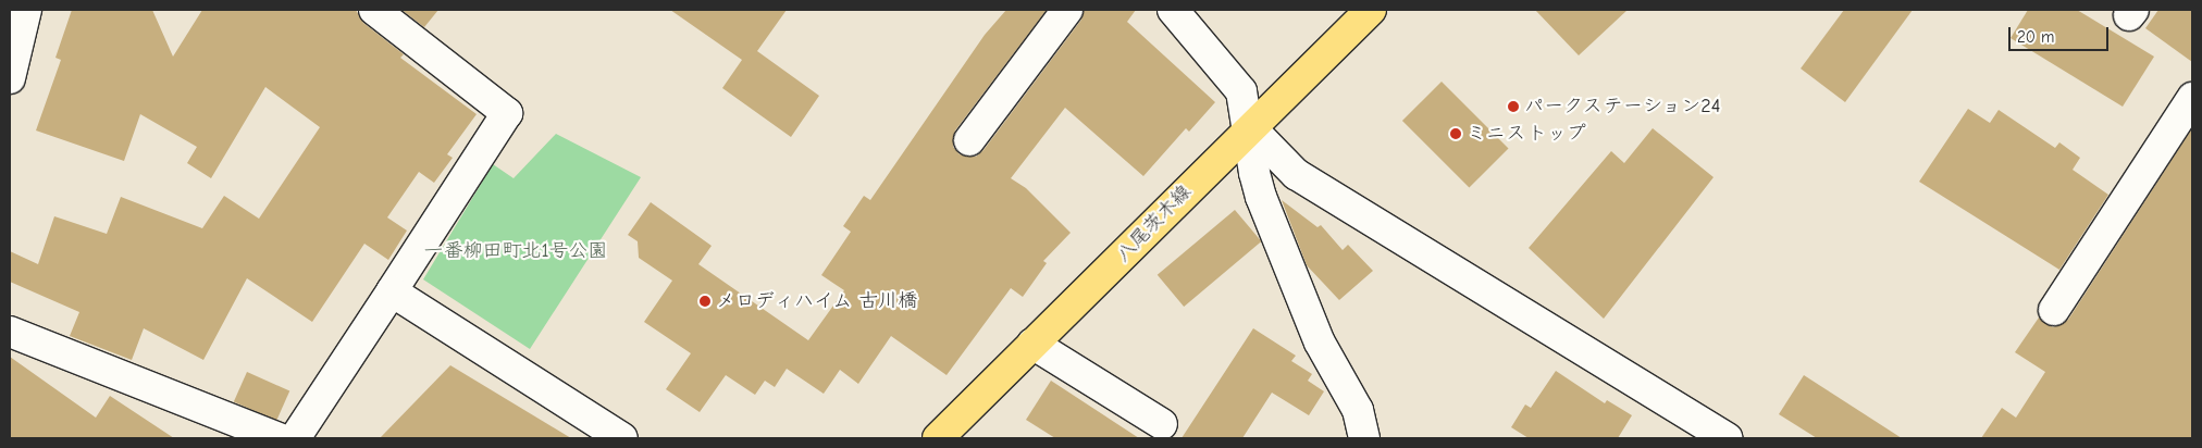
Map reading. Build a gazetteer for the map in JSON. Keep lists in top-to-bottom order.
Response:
{
  "streets": {
    "main road": ["八尾茨木線"]
  },
  "parks": ["一番柳田町北1号公園"],
  "places": ["パークステーション24", "ミニストップ", "メロディハイム 古川橋"],
  "scale_bar": "20 m"
}
